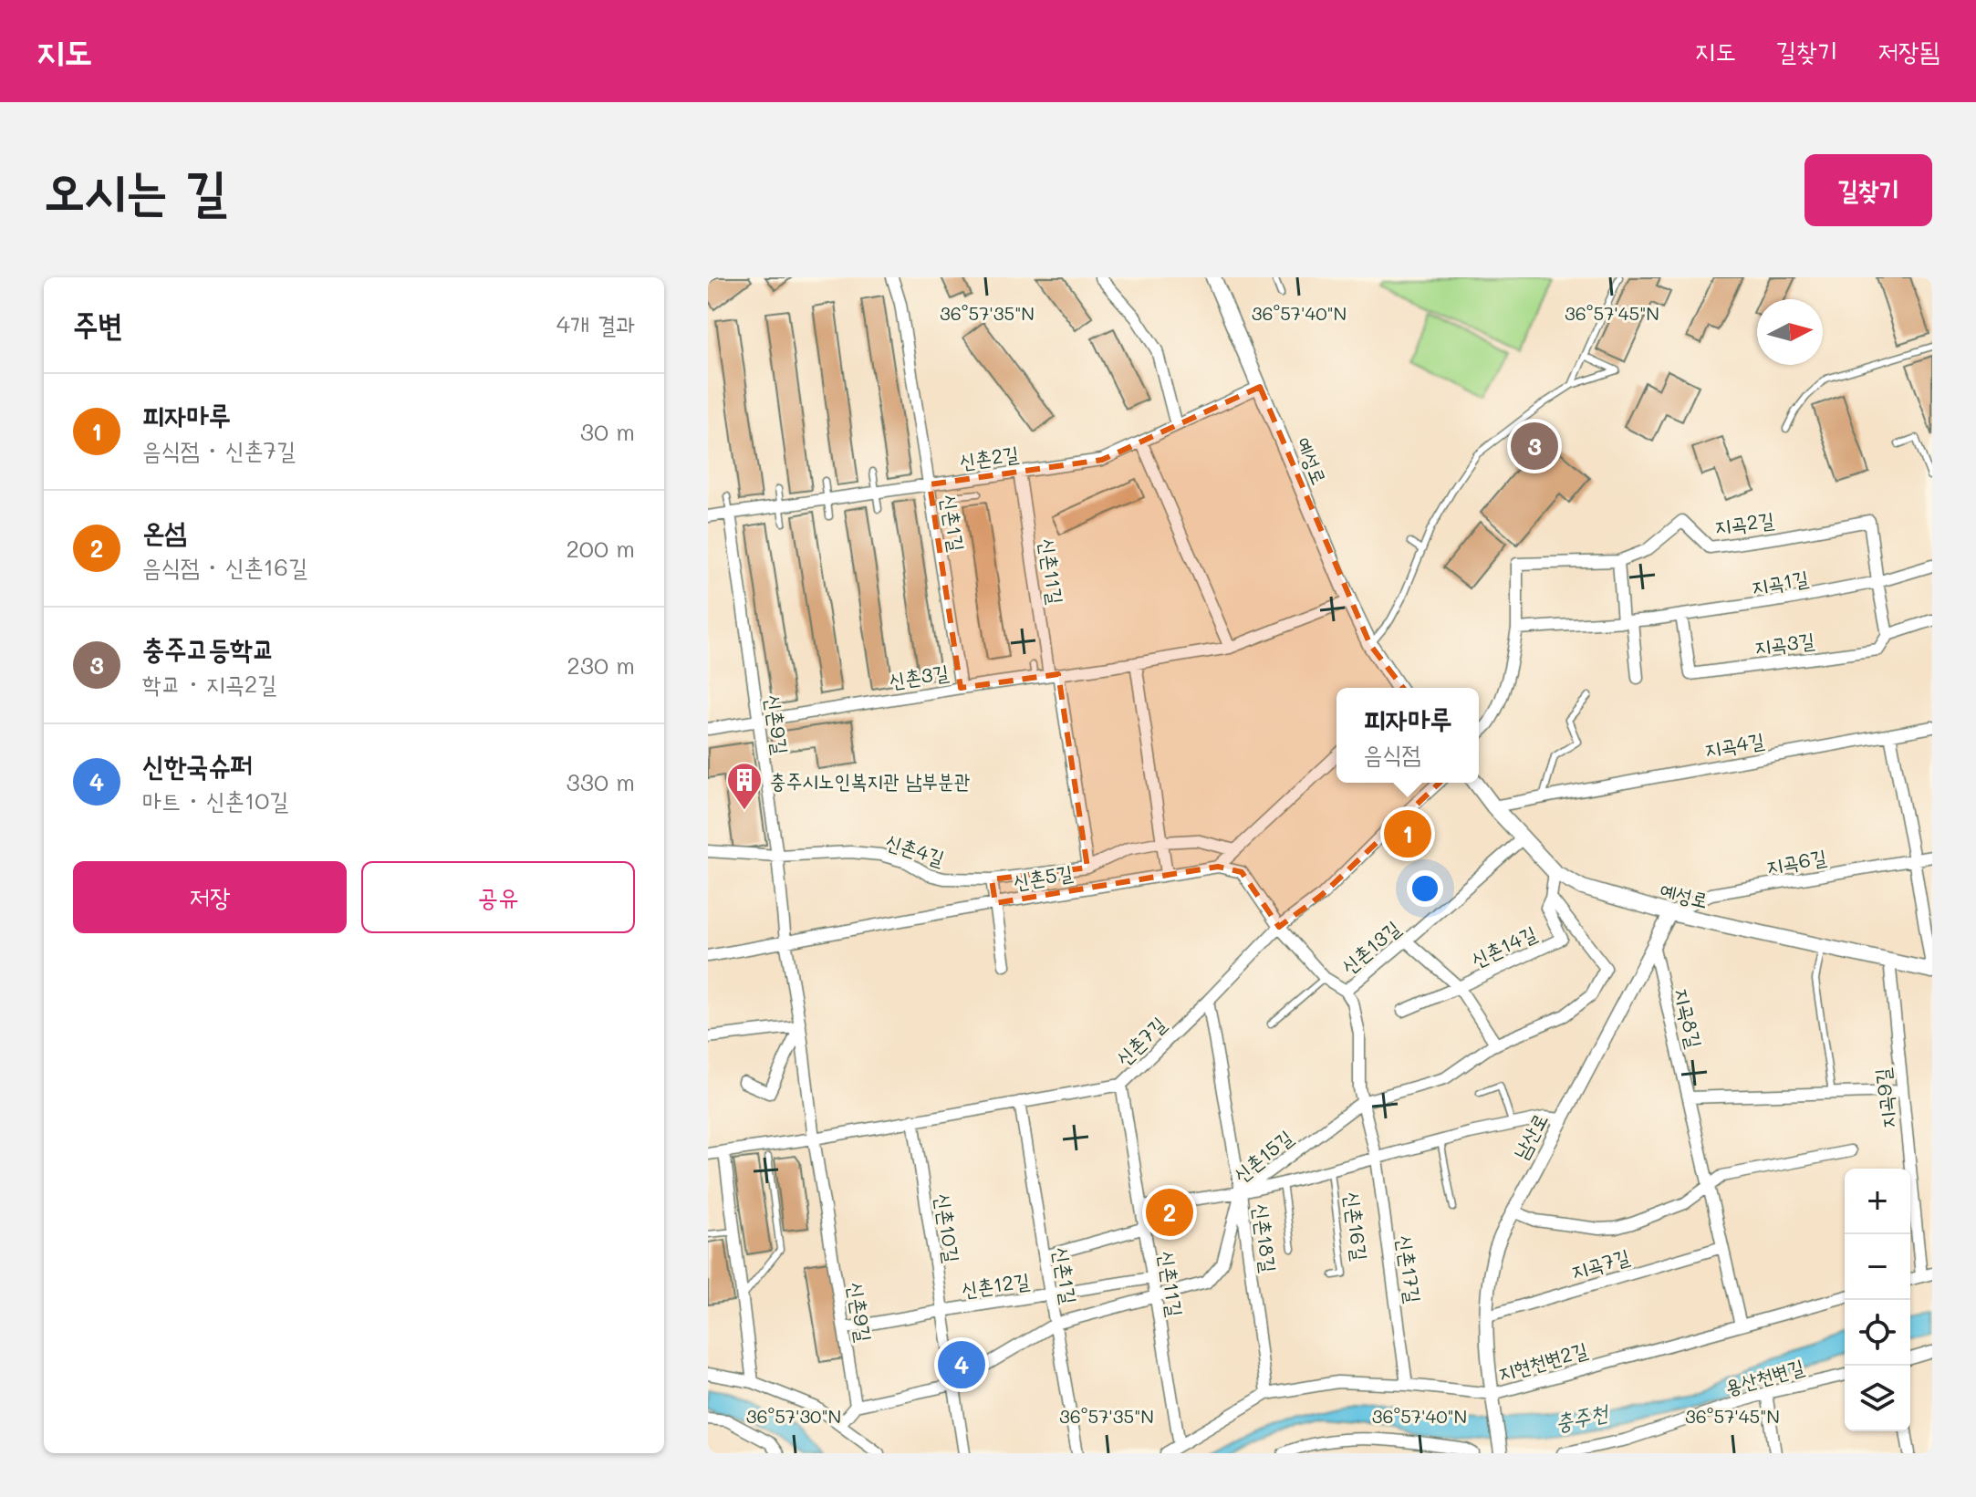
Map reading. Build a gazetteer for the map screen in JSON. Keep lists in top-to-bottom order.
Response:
{
  "streets": {
    "main road": ["예성로"],
    "street": [
      "신촌2길",
      "신촌1길",
      "지곡2길",
      "신촌11길",
      "지곡1길",
      "지곡3길",
      "신촌3길",
      "신촌9길",
      "지곡4길",
      "신촌4길",
      "지곡6길",
      "신촌5길",
      "신촌14길",
      "신촌13길",
      "지곡8길",
      "신촌7길",
      "지곡9길",
      "남산로",
      "신촌15길",
      "신촌16길",
      "신촌10길",
      "신촌18길",
      "지곡7길",
      "신촌17길",
      "신촌12길",
      "지현천변2길",
      "용산천변길"
    ]
  },
  "crossings": [
    ["신촌2길", "예성로"],
    ["신촌2길", "신촌1길"],
    ["신촌2길", "신촌11길"],
    ["신촌2길", "신촌9길"],
    ["예성로", "신촌3길"],
    ["예성로", "지곡4길"],
    ["예성로", "지곡6길"],
    ["예성로", "신촌13길"],
    ["예성로", "지곡9길"],
    ["예성로", "남산로"],
    ["신촌1길", "신촌3길"],
    ["신촌1길", "신촌7길"],
    ["신촌1길", "신촌15길"],
    ["신촌1길", "신촌12길"],
    ["지곡2길", "지곡1길"],
    ["신촌11길", "신촌3길"],
    ["신촌11길", "신촌4길"],
    ["신촌11길", "신촌7길"],
    ["신촌11길", "신촌15길"],
    ["신촌11길", "신촌16길"],
    ["신촌11길", "신촌12길"],
    ["신촌11길", "지현천변2길"],
    ["지곡1길", "지곡3길"],
    ["신촌3길", "신촌9길"],
    ["신촌9길", "신촌4길"],
    ["신촌9길", "신촌5길"],
    ["신촌9길", "신촌7길"],
    ["신촌9길", "신촌15길"],
    ["신촌9길", "신촌12길"],
    ["지곡6길", "남산로"],
    ["신촌5길", "신촌13길"],
    ["신촌14길", "신촌13길"],
    ["신촌14길", "신촌15길"],
    ["신촌13길", "신촌7길"],
    ["신촌13길", "신촌17길"],
    ["지곡8길", "남산로"],
    ["지곡8길", "지곡7길"],
    ["지곡8길", "지현천변2길"],
    ["신촌7길", "신촌10길"],
    ["신촌7길", "신촌18길"],
    ["남산로", "신촌16길"],
    ["남산로", "지곡7길"],
    ["남산로", "지현천변2길"],
    ["신촌15길", "신촌16길"],
    ["신촌15길", "신촌10길"],
    ["신촌15길", "신촌18길"],
    ["신촌15길", "신촌17길"],
    ["신촌16길", "신촌18길"],
    ["신촌16길", "신촌17길"],
    ["신촌10길", "신촌12길"],
    ["신촌18길", "지현천변2길"],
    ["신촌17길", "지현천변2길"]
  ],
  "water": ["충주천"],
  "places": {
    "building": ["충주시노인복지관 남부분관"]
  },
  "north": "right",
  "page": {
    "header": "지도",
    "nav": ["지도", "길찾기", "저장됨"],
    "buttons": [
      "길찾기",
      ["저장", "공유"]
    ],
    "title": "오시는 길",
    "heading": ["주변", "4개 결과"],
    "list": [
      {
        "mark": "1",
        "name": "피자마루",
        "note": "음식점 · 신촌7길",
        "value": "30 m"
      },
      {
        "mark": "2",
        "name": "온섬",
        "note": "음식점 · 신촌16길",
        "value": "200 m"
      },
      {
        "mark": "3",
        "name": "충주고등학교",
        "note": "학교 · 지곡2길",
        "value": "230 m"
      },
      {
        "mark": "4",
        "name": "신한국슈퍼",
        "note": "마트 · 신촌10길",
        "value": "330 m"
      }
    ],
    "pins": [
      "3",
      "1",
      "2",
      "4"
    ],
    "popup": ["피자마루", "음식점"],
    "map_buttons": ["+", "−"]
  },
  "coordinates": [
    "36°57'35\"N",
    "36°57'40\"N",
    "36°57'45\"N",
    "36°57'30\"N"
  ]
}
